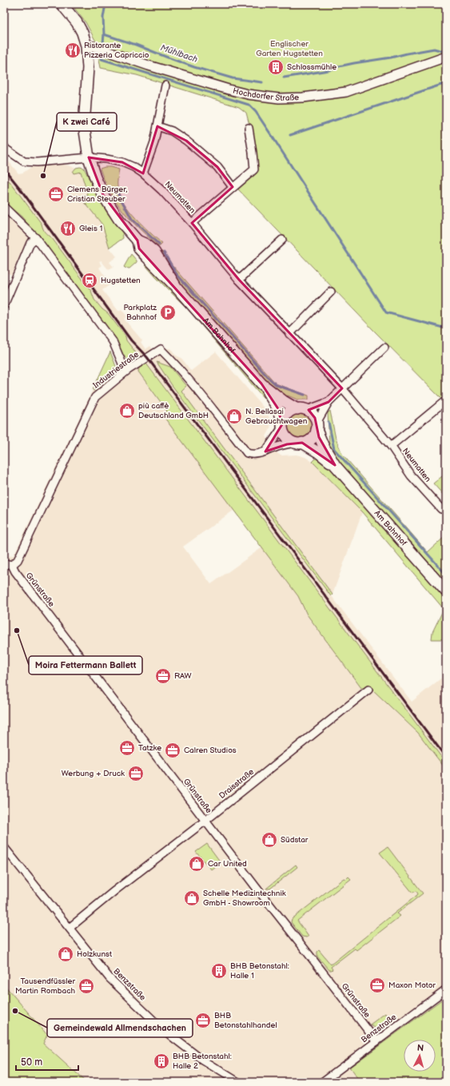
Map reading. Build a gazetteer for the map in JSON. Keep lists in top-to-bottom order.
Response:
{
  "streets": {
    "main road": ["Am Bahnhof"],
    "street": [
      "Hochdorfer Straße",
      "Neumatten",
      "Industriestraße",
      "Grünstraße",
      "Draisstraße",
      "Benzstraße"
    ]
  },
  "crossings": [
    ["Hochdorfer Straße", "Am Bahnhof"],
    ["Neumatten", "Am Bahnhof"],
    ["Am Bahnhof", "Industriestraße"],
    ["Industriestraße", "Grünstraße"],
    ["Grünstraße", "Draisstraße"],
    ["Grünstraße", "Benzstraße"],
    ["Draisstraße", "Benzstraße"]
  ],
  "water": ["Mühlbach"],
  "parks": ["Englischer Garten Hugstetten"],
  "places": {
    "restaurant": ["Ristorante Pizzeria Capriccio", "Gleis 1"],
    "building": ["Schlossmühle", "BHB Betonstahl: Halle 1", "BHB Betonstahl: Halle 2"],
    "other": ["K zwei Café", "Moira Fettermann Ballett", "Gemeindewald Allmendschachen"],
    "office": [
      "Clemens Bürger, Cristian Steuber",
      "RAW",
      "Tatzke",
      "Calren Studios",
      "Werbung + Druck",
      "Maxon Motor",
      "Tausendfüssler Martin Rombach",
      "BHB Betonstahlhandel"
    ],
    "station": ["Hugstetten"],
    "parking": ["Parkplatz Bahnhof"],
    "shop": [
      "più caffè Deutschland GmbH",
      "N. Bellasai Gebrauchtwagen",
      "Südstar",
      "Car United",
      "Schelle Medizintechnik GmbH - Showroom",
      "Holzkunst"
    ]
  },
  "scale_bar": "50 m",
  "north": "top"
}
